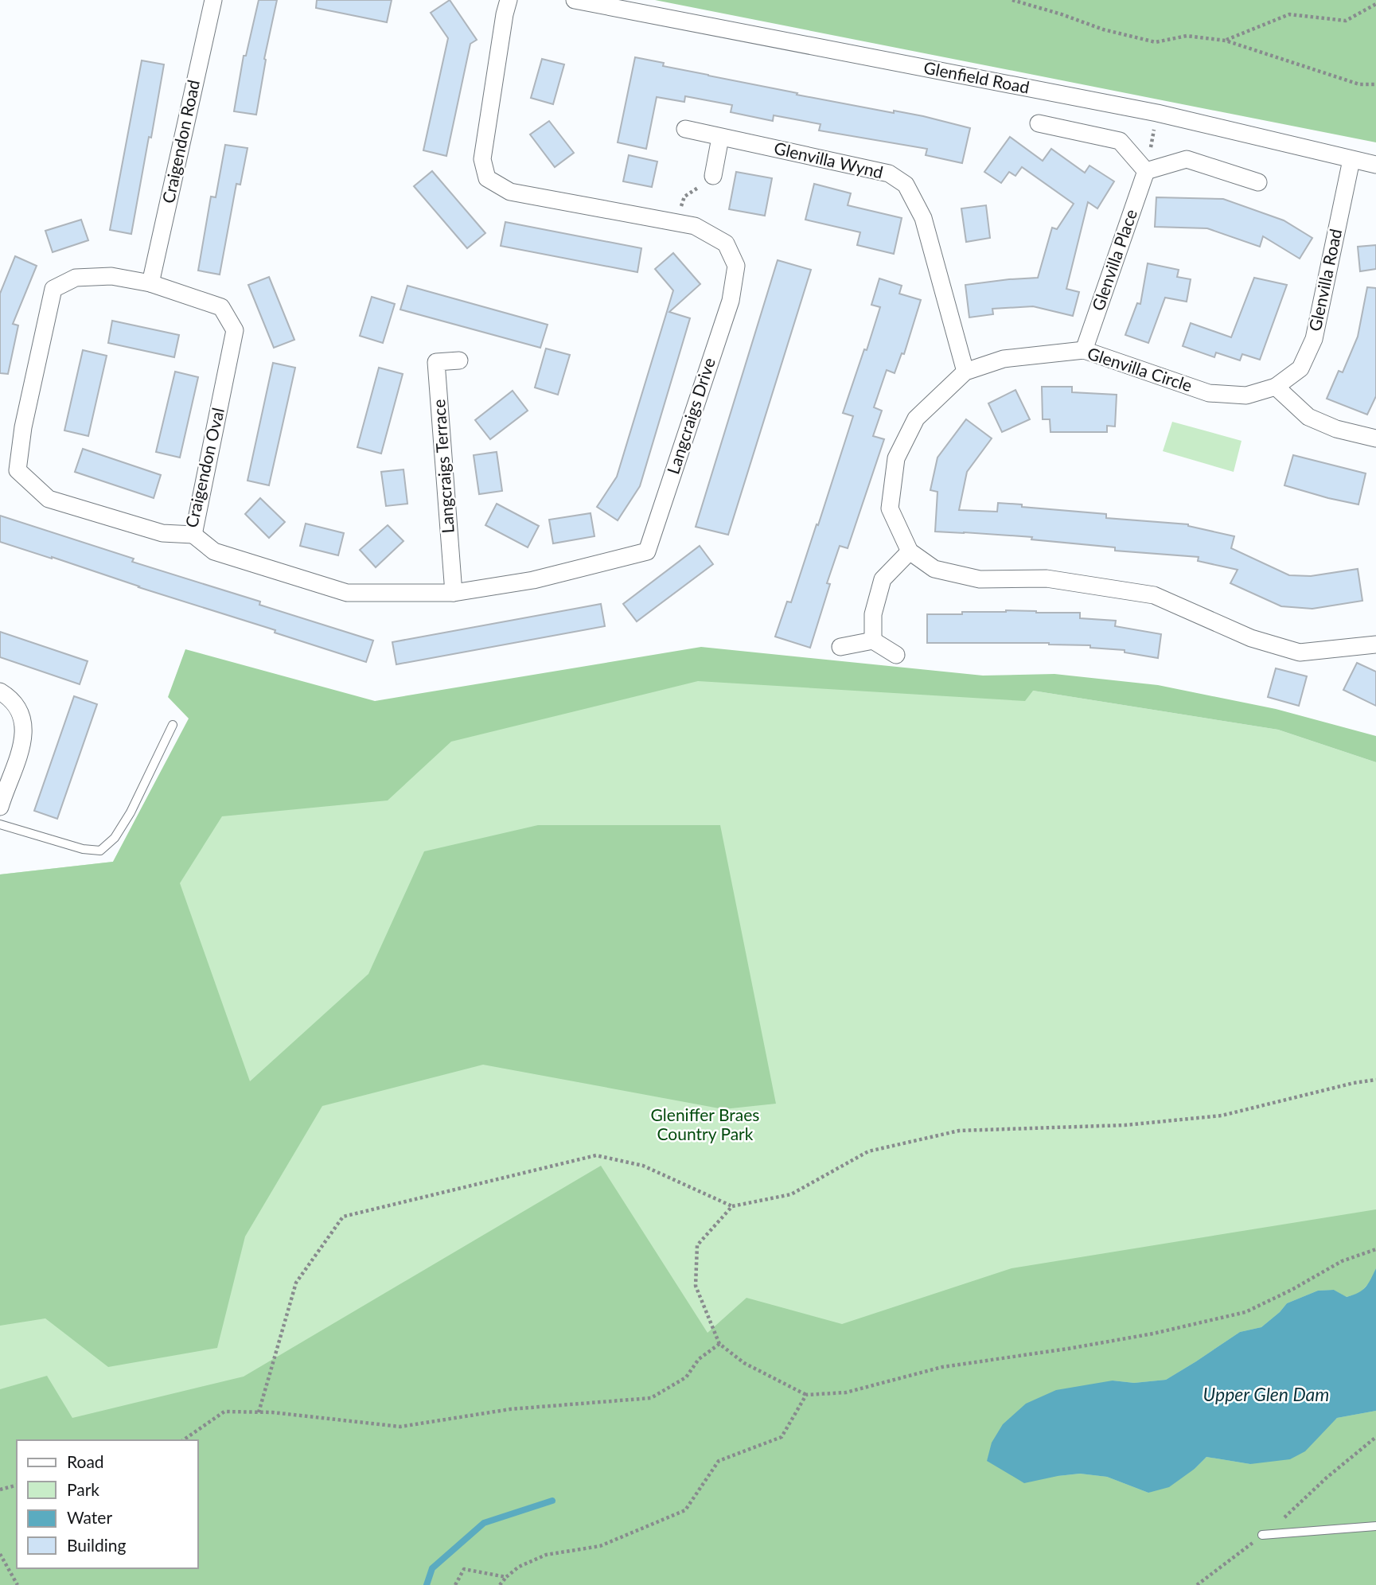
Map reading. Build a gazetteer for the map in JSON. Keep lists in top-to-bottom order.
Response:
{
  "streets": {
    "street": [
      "Glenfield Road",
      "Craigendon Road",
      "Glenvilla Wynd",
      "Glenvilla Place",
      "Glenvilla Road",
      "Glenvilla Circle",
      "Langcraigs Drive",
      "Langcraigs Terrace",
      "Craigendon Oval"
    ]
  },
  "crossings": [
    ["Glenfield Road", "Glenvilla Road"],
    ["Craigendon Road", "Craigendon Oval"],
    ["Glenvilla Wynd", "Glenvilla Circle"],
    ["Glenvilla Place", "Glenvilla Circle"],
    ["Glenvilla Road", "Glenvilla Circle"],
    ["Langcraigs Drive", "Langcraigs Terrace"],
    ["Langcraigs Drive", "Craigendon Oval"]
  ],
  "water": ["Upper Glen Dam"],
  "parks": ["Gleniffer Braes Country Park"],
  "legend": [
    "Road",
    "Park",
    "Water",
    "Building"
  ]
}
